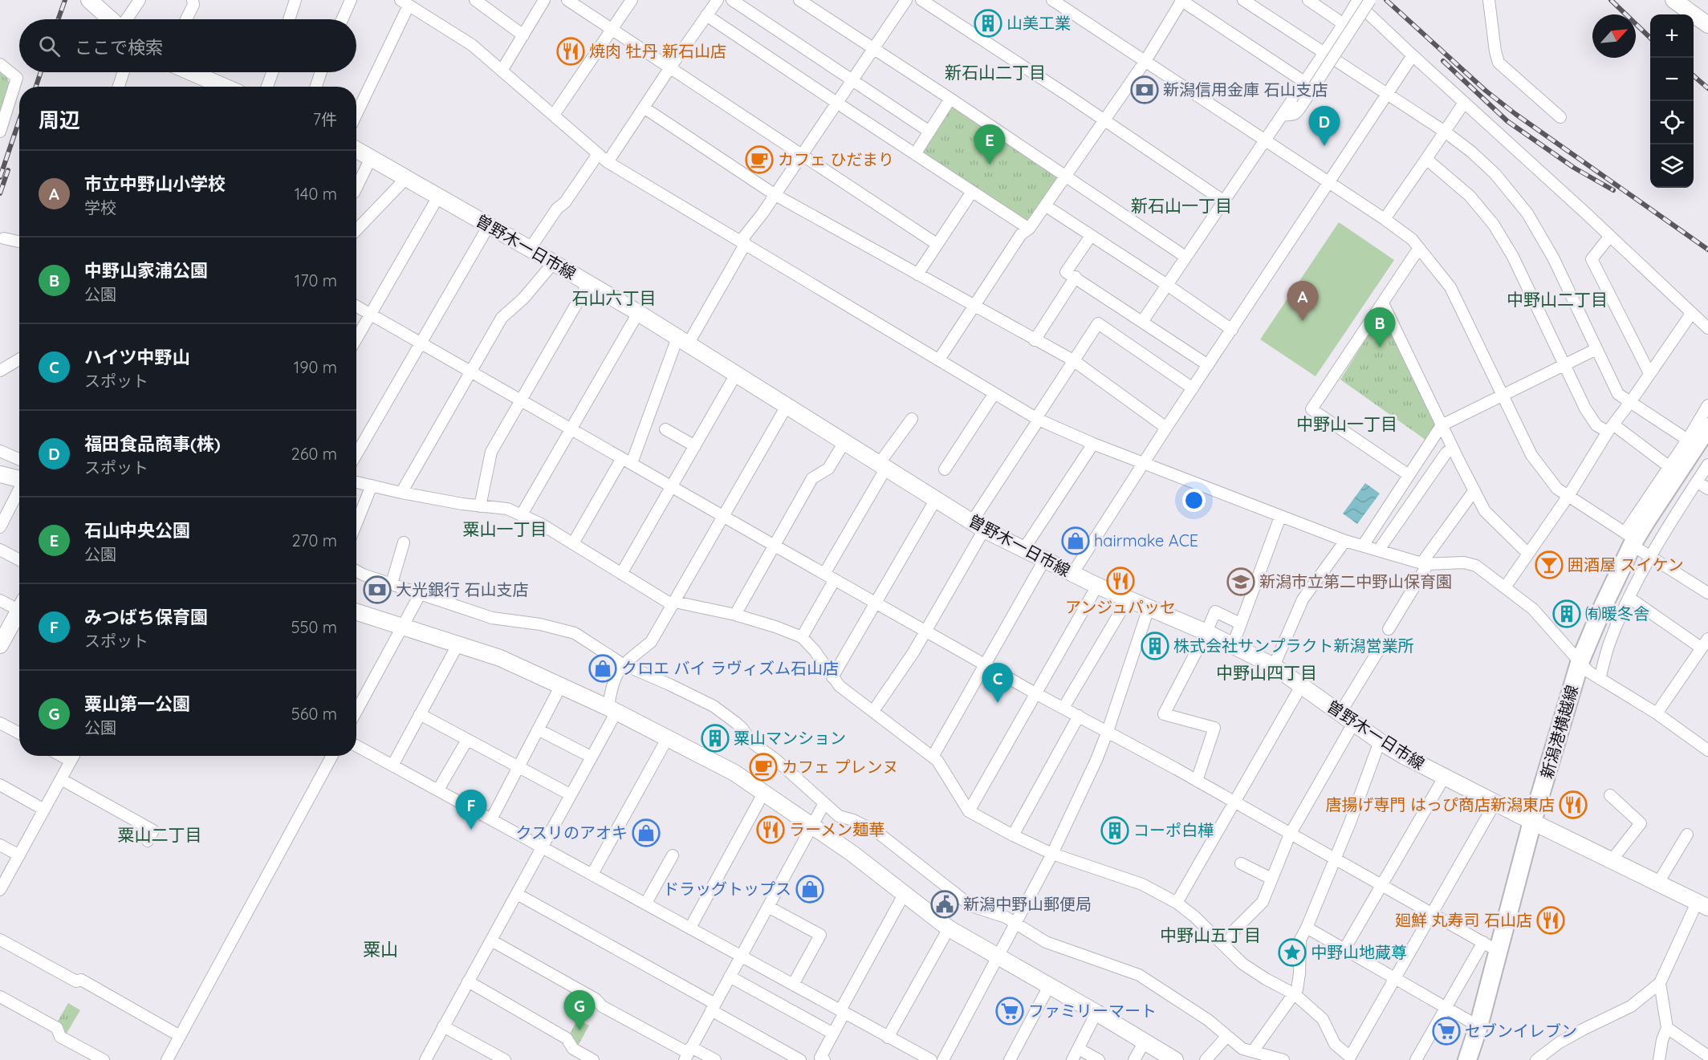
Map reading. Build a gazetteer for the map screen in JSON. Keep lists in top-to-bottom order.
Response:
{
  "streets": {
    "main road": ["曽野木一日市線", "新潟港横越線"]
  },
  "crossings": [
    ["曽野木一日市線", "新潟港横越線"]
  ],
  "districts": [
    "新石山二丁目",
    "新石山一丁目",
    "石山六丁目",
    "中野山二丁目",
    "中野山一丁目",
    "粟山一丁目",
    "中野山四丁目",
    "粟山二丁目",
    "中野山五丁目",
    "粟山"
  ],
  "places": {
    "building": [
      "山美工業",
      "㈲暖冬舎",
      "株式会社サンプラクト新潟営業所",
      "粟山マンション",
      "コーポ白樺"
    ],
    "restaurant": [
      "焼肉 牡丹 新石山店",
      "アンジュパッセ",
      "唐揚げ専門 はっぴ商店新潟東店",
      "ラーメン麺華",
      "廻鮮 丸寿司 石山店"
    ],
    "bank": ["新潟信用金庫 石山支店", "大光銀行 石山支店"],
    "cafe": ["カフェ ひだまり", "カフェ プレンヌ"],
    "shop": [
      "hairmake ACE",
      "クロエ バイ ラヴィズム石山店",
      "クスリのアオキ",
      "ドラッグトップス"
    ],
    "bar": ["囲酒屋 スイケン"],
    "school or university": ["新潟市立第二中野山保育園"],
    "public building": ["新潟中野山郵便局"],
    "place": ["中野山地蔵尊"],
    "supermarket": ["ファミリーマート", "セブンイレブン"]
  },
  "north": "top right",
  "page": {
    "map_buttons": ["+", "−"],
    "search": "ここで検索",
    "heading": ["周辺", "7件"],
    "pins": [
      "D",
      "E",
      "A",
      "B",
      "C",
      "F",
      "G"
    ],
    "list": [
      {
        "mark": "A",
        "name": "市立中野山小学校",
        "note": "学校",
        "value": "140 m"
      },
      {
        "mark": "B",
        "name": "中野山家浦公園",
        "note": "公園",
        "value": "170 m"
      },
      {
        "mark": "C",
        "name": "ハイツ中野山",
        "note": "スポット",
        "value": "190 m"
      },
      {
        "mark": "D",
        "name": "福田食品商事(株)",
        "note": "スポット",
        "value": "260 m"
      },
      {
        "mark": "E",
        "name": "石山中央公園",
        "note": "公園",
        "value": "270 m"
      },
      {
        "mark": "F",
        "name": "みつばち保育園",
        "note": "スポット",
        "value": "550 m"
      },
      {
        "mark": "G",
        "name": "粟山第一公園",
        "note": "公園",
        "value": "560 m"
      }
    ]
  }
}
